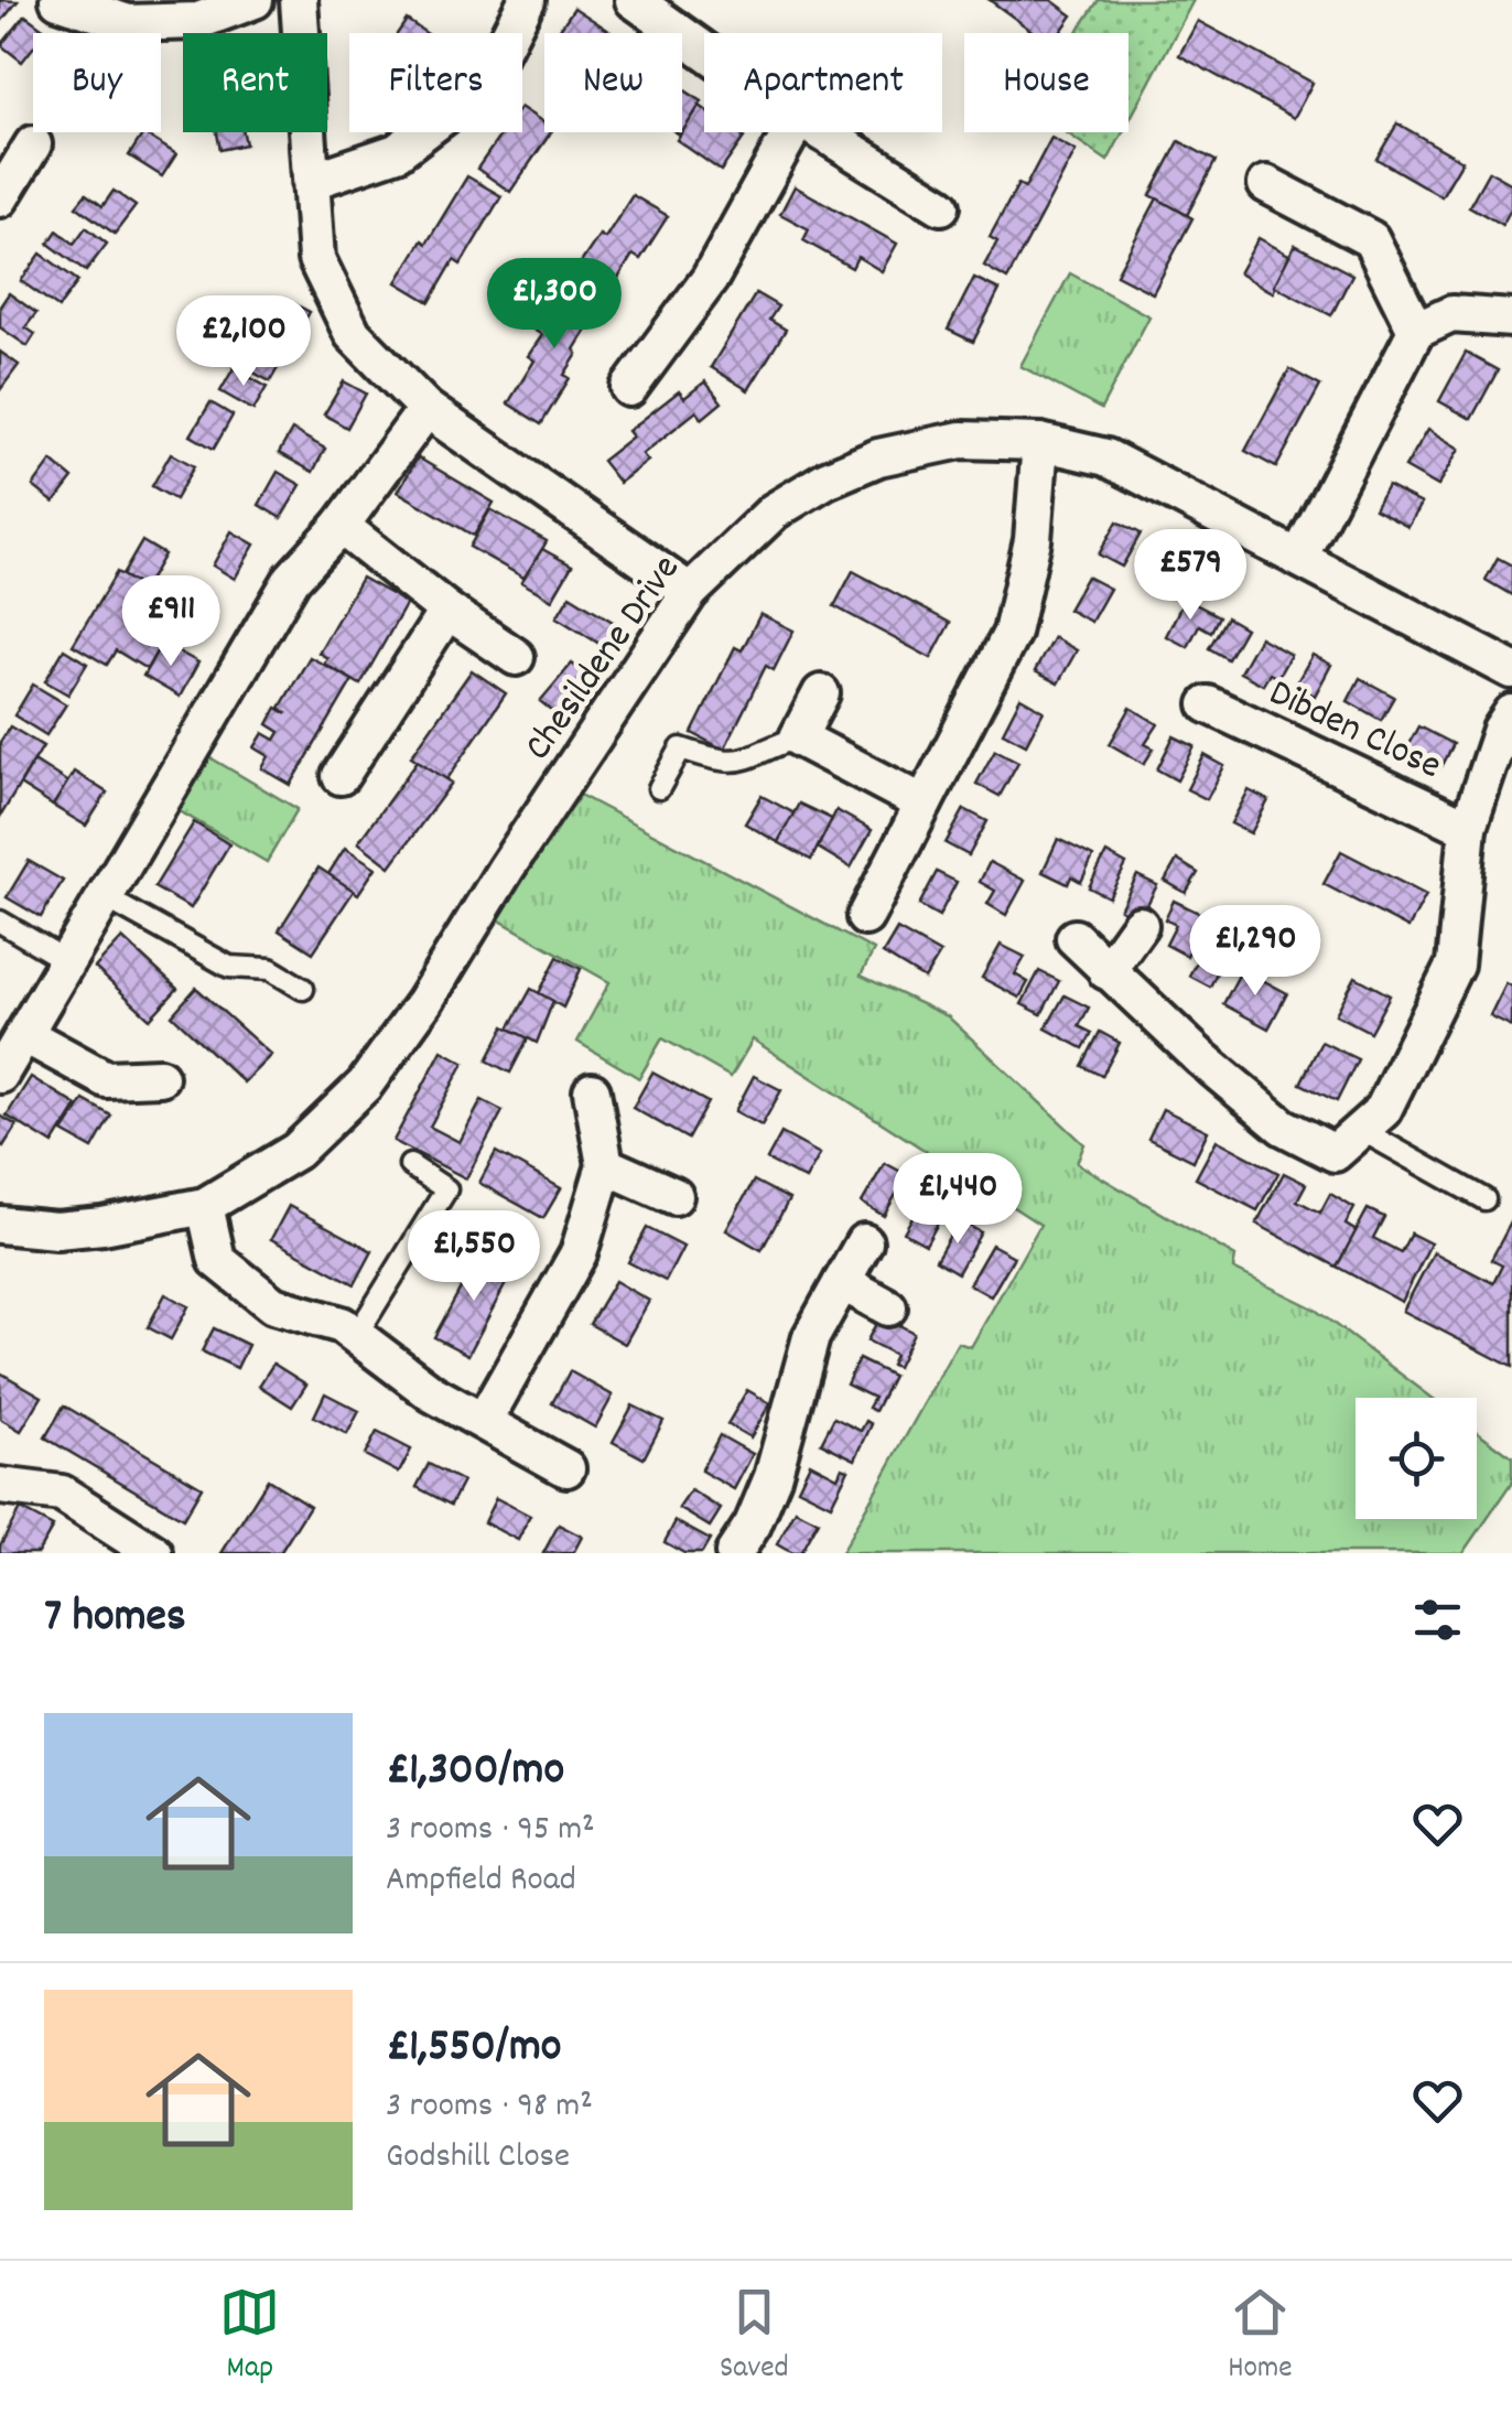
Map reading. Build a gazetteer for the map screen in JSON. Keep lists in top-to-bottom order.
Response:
{
  "streets": {
    "street": ["Chesildene Drive", "Dibden Close"]
  },
  "page": {
    "chip": [
      "Buy",
      "Rent",
      "Filters",
      "New",
      "Apartment",
      "House"
    ],
    "price": [
      "£1,300",
      "£2,100",
      "£579",
      "£911",
      "£1,290",
      "£1,440",
      "£1,550"
    ],
    "heading": "7 homes",
    "list": [
      {
        "name": "£1,300/mo",
        "note": "3 rooms · 95 m² · Ampfield Road"
      },
      {
        "name": "£1,550/mo",
        "note": "3 rooms · 98 m² · Godshill Close"
      }
    ],
    "tabs": ["Map", "Saved", "Home"]
  }
}
